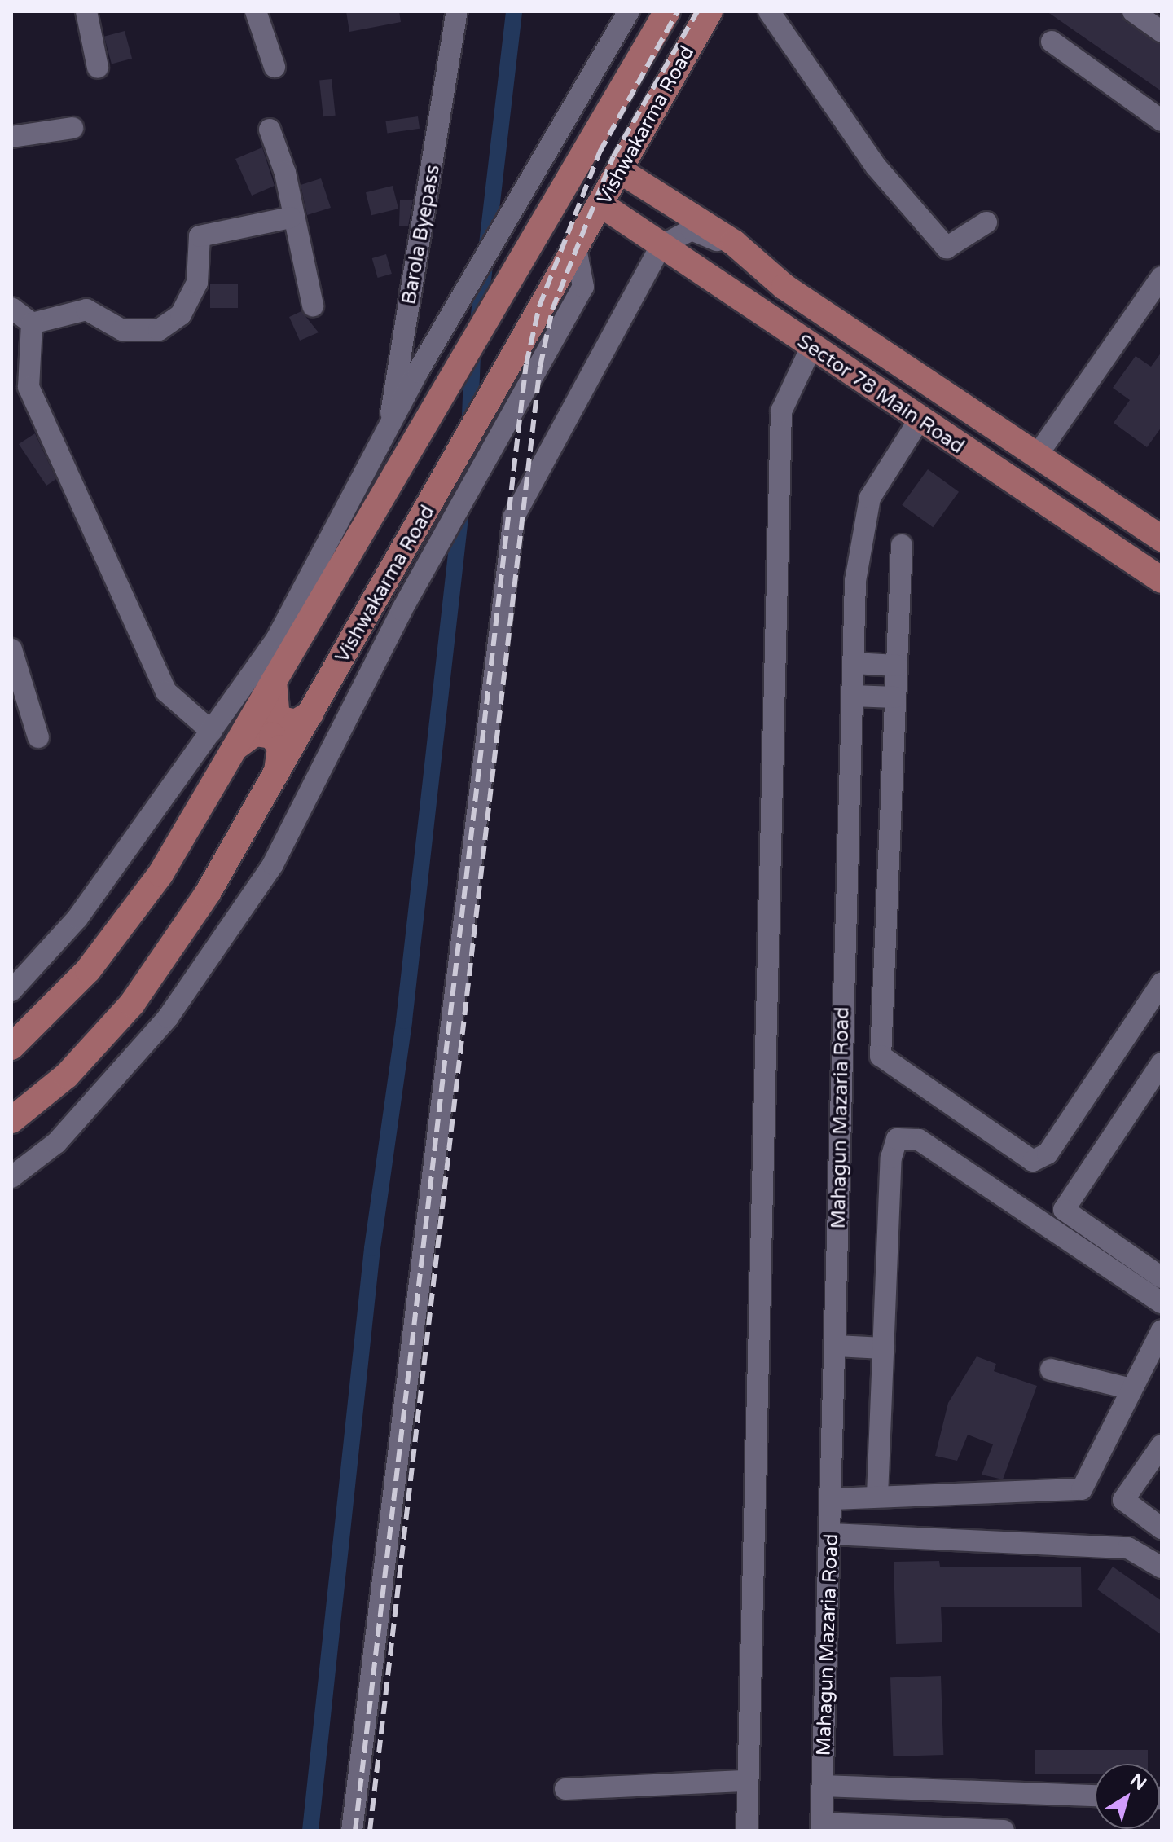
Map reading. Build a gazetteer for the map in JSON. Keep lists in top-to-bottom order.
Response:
{
  "streets": {
    "main road": ["Vishwakarma Road", "Sector 78 Main Road"],
    "street": ["Barola Byepass", "Mahagun Mazaria Road"]
  },
  "crossings": [
    ["Vishwakarma Road", "Sector 78 Main Road"],
    ["Sector 78 Main Road", "Mahagun Mazaria Road"]
  ],
  "north": "top right"
}
